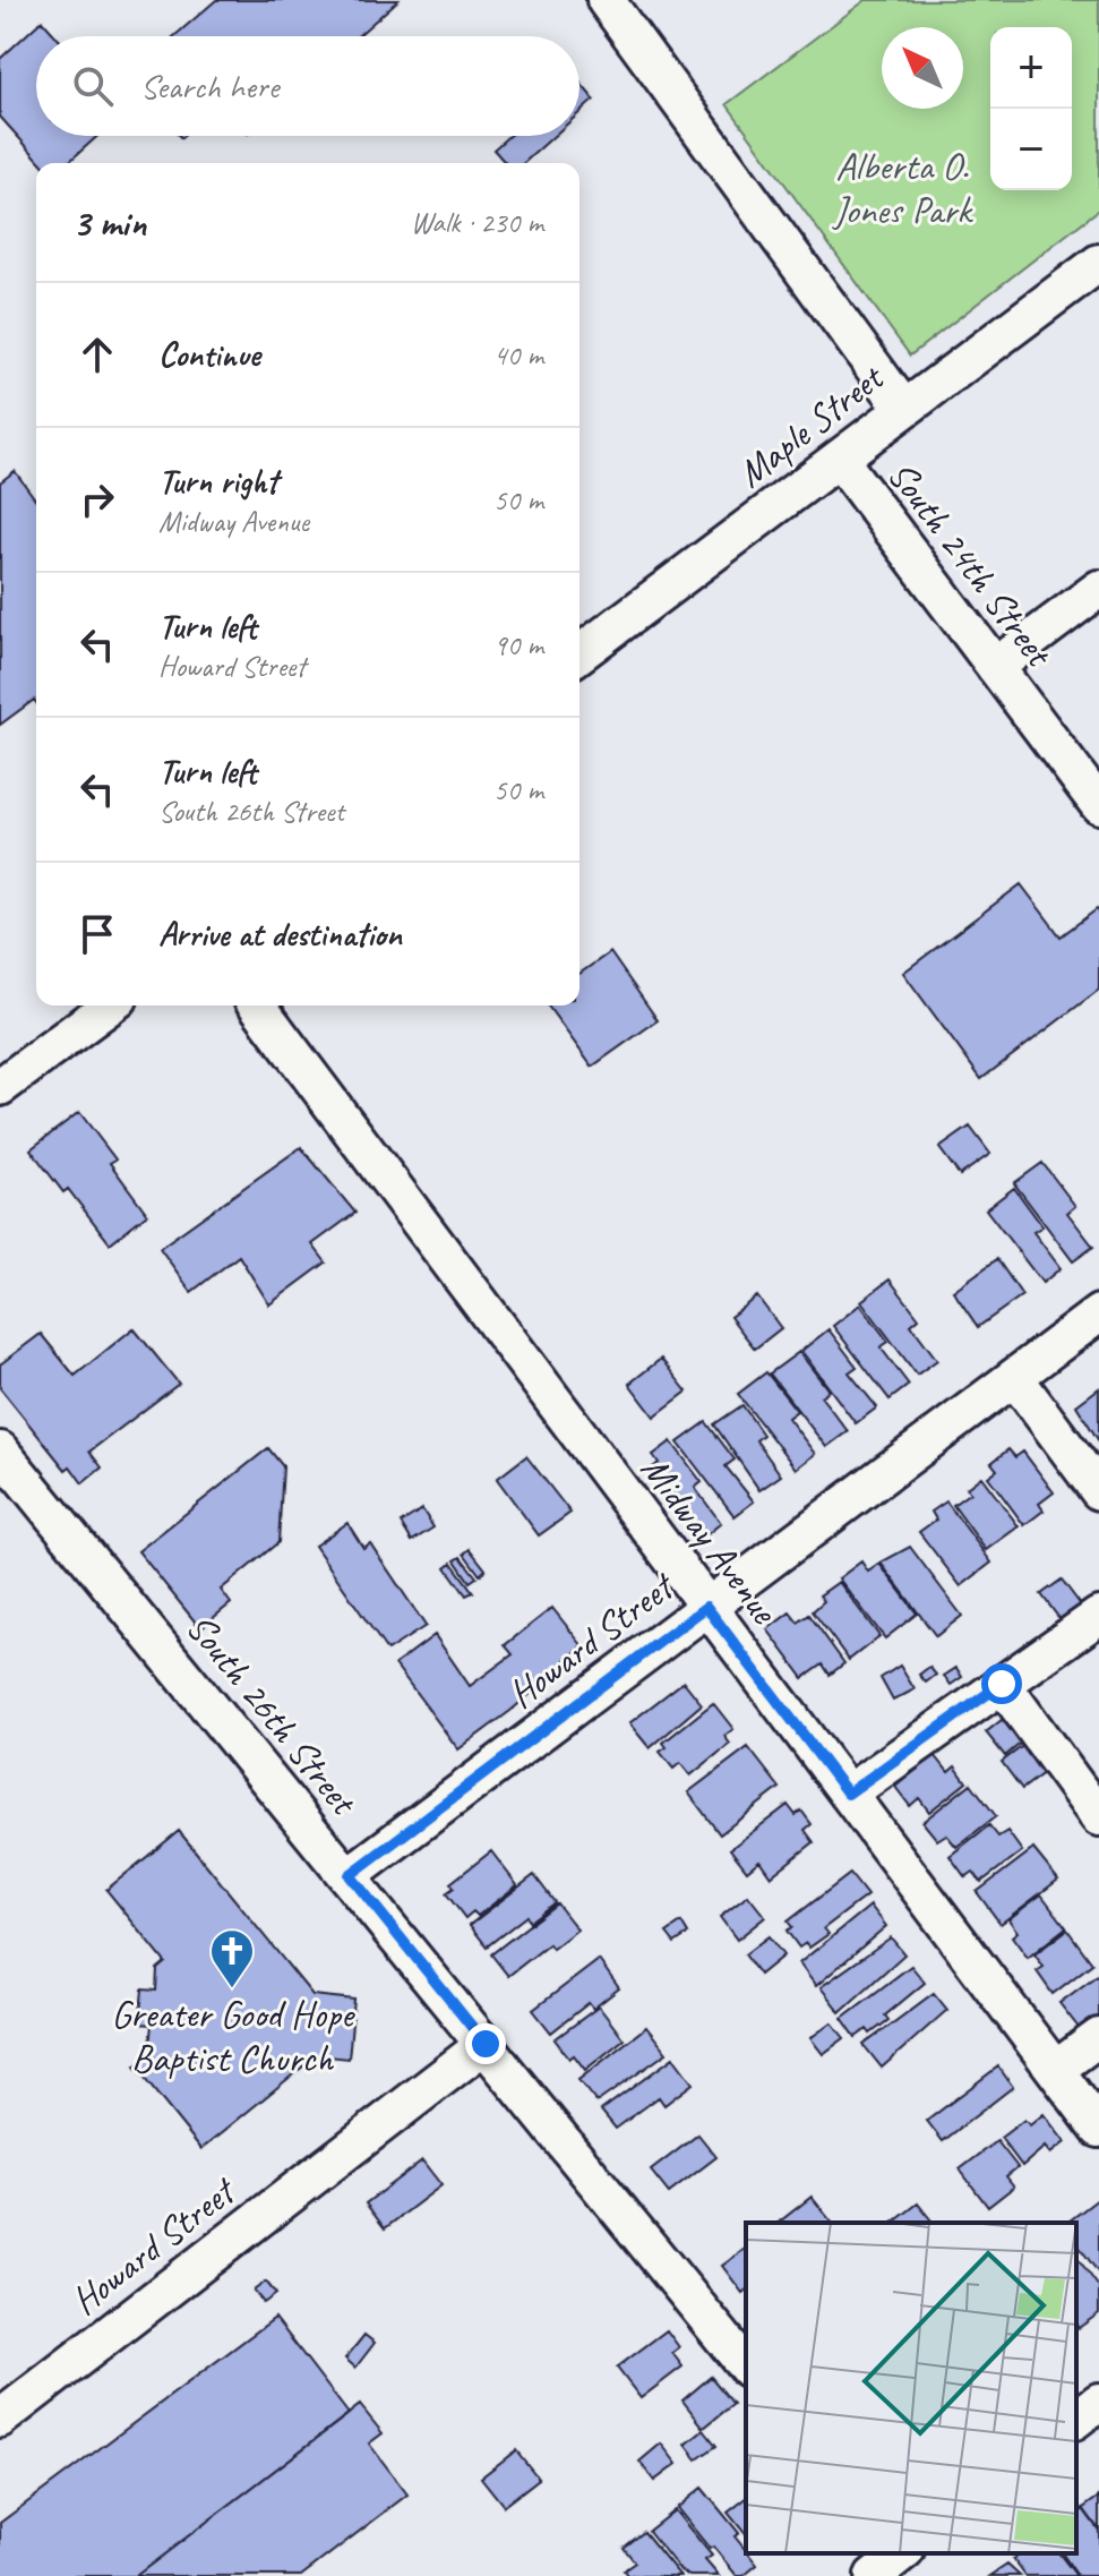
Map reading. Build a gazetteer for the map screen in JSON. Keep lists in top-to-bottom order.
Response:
{
  "streets": {
    "street": [
      "Maple Street",
      "South 24th Street",
      "Midway Avenue",
      "Howard Street",
      "South 26th Street"
    ]
  },
  "crossings": [
    ["Maple Street", "South 24th Street"],
    ["Midway Avenue", "Howard Street"],
    ["Howard Street", "South 26th Street"]
  ],
  "parks": ["Alberta O. Jones Park"],
  "places": {
    "church": ["Greater Good Hope Baptist Church"]
  },
  "north": "top left",
  "page": {
    "map_buttons": ["+", "−"],
    "search": "Search here",
    "heading": ["3 min", "Walk · 230 m"],
    "list": [
      ["Continue", "40 m"],
      ["Turn right", "Midway Avenue", "50 m"],
      ["Turn left", "Howard Street", "90 m"],
      ["Turn left", "South 26th Street", "50 m"],
      "Arrive at destination"
    ]
  }
}
